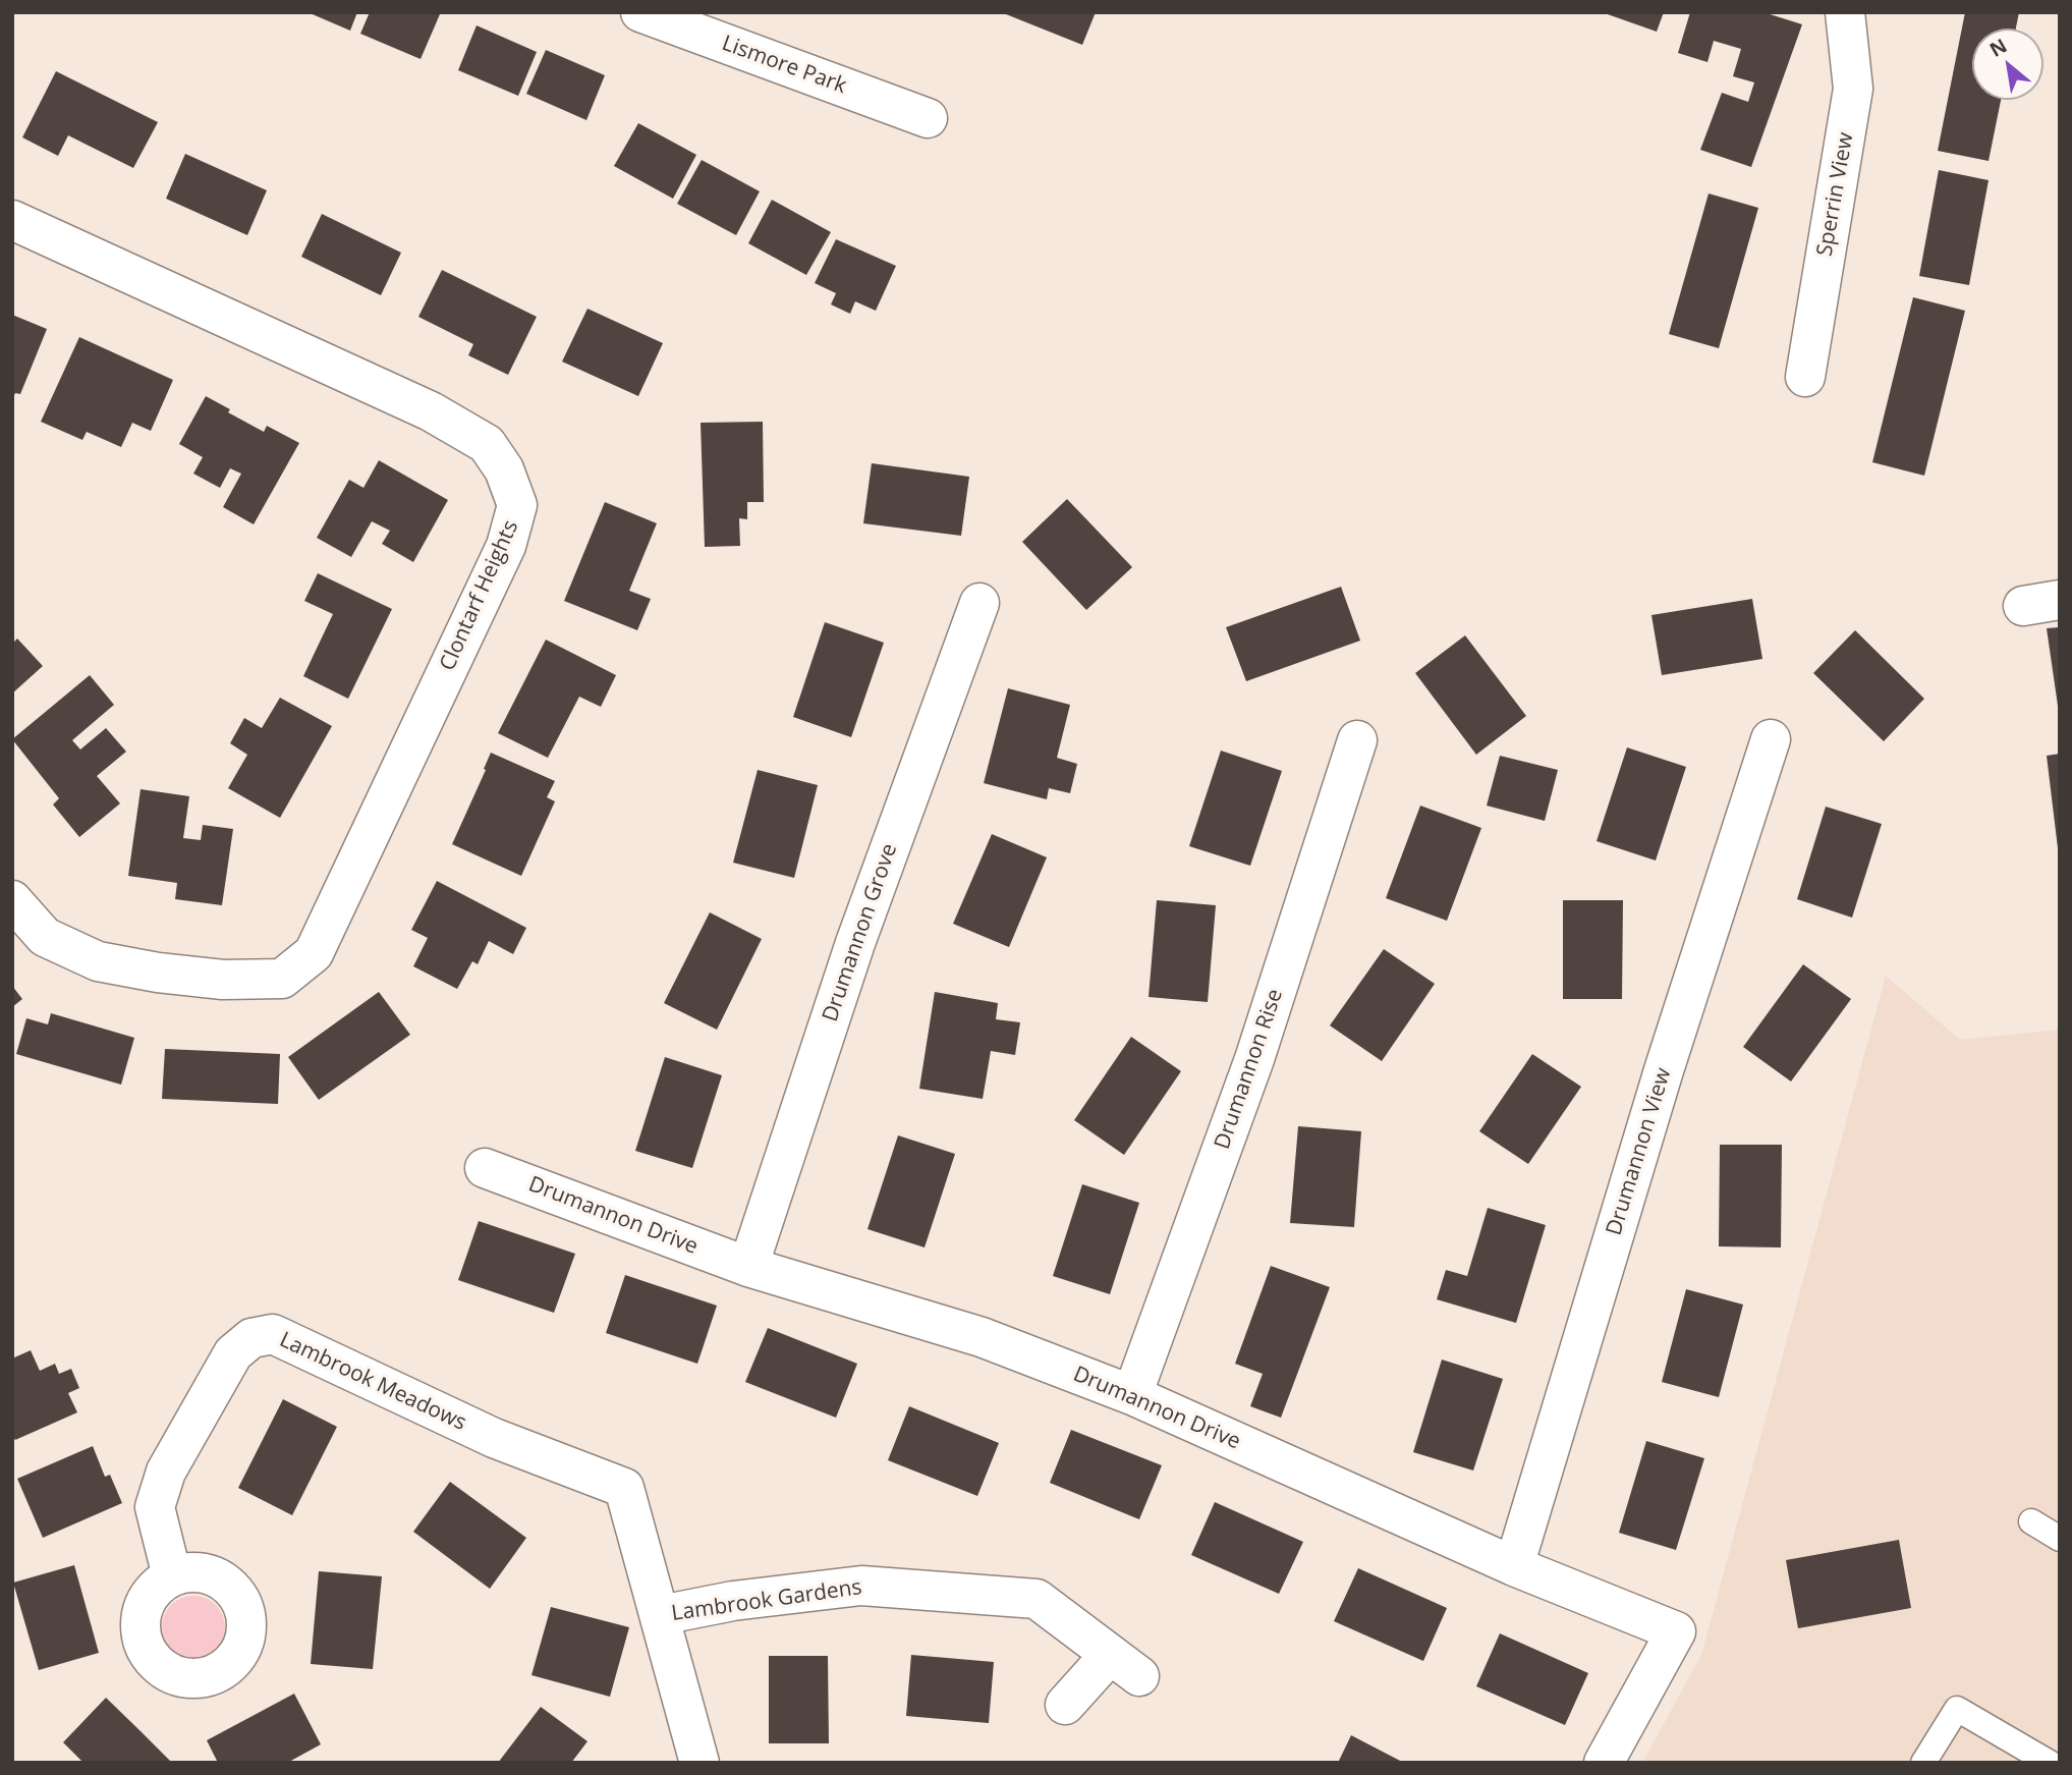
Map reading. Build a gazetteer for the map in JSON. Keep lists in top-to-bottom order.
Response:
{
  "streets": {
    "street": [
      "Lismore Park",
      "Sperrin View",
      "Clontarf Heights",
      "Drumannon Grove",
      "Drumannon Rise",
      "Drumannon View",
      "Drumannon Drive",
      "Lambrook Meadows",
      "Lambrook Gardens"
    ]
  },
  "crossings": [
    ["Drumannon Grove", "Drumannon Drive"],
    ["Drumannon Rise", "Drumannon Drive"],
    ["Drumannon View", "Drumannon Drive"],
    ["Lambrook Meadows", "Lambrook Gardens"]
  ],
  "north": "top left"
}
